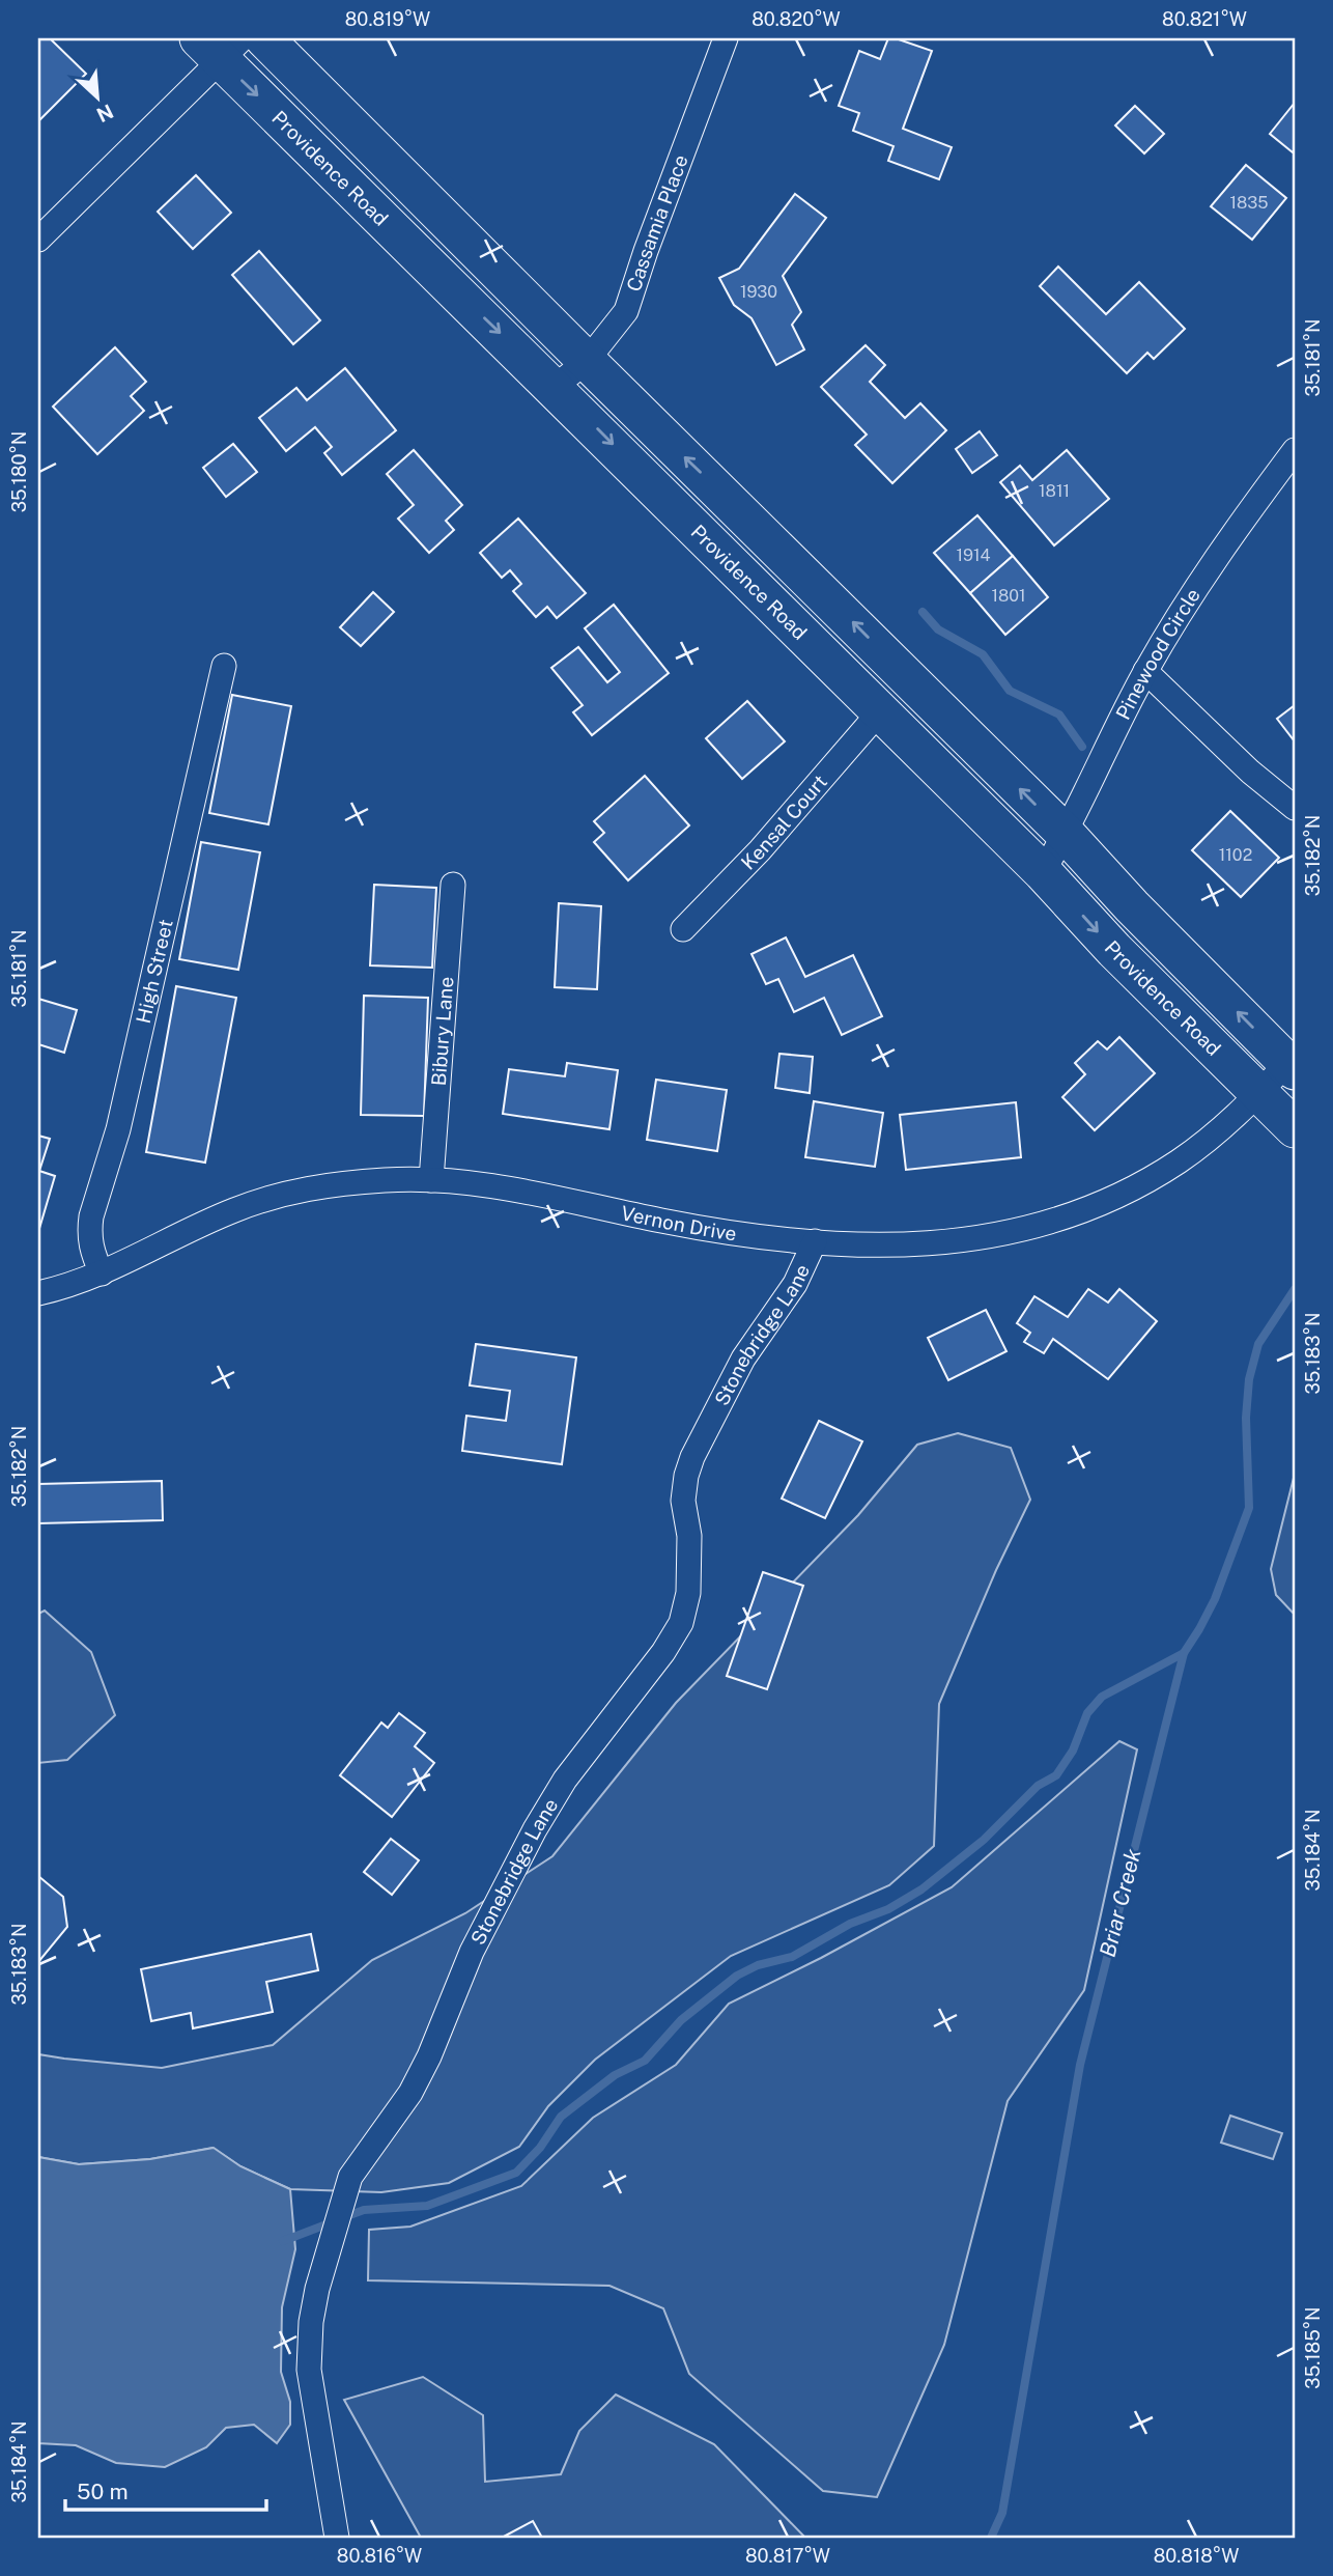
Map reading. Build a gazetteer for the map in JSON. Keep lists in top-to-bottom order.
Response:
{
  "streets": {
    "main road": ["Providence Road"],
    "street": [
      "Cassamia Place",
      "Pinewood Circle",
      "Kensal Court",
      "High Street",
      "Bibury Lane",
      "Vernon Drive",
      "Stonebridge Lane"
    ]
  },
  "crossings": [
    ["Providence Road", "Cassamia Place"],
    ["Providence Road", "Pinewood Circle"],
    ["Providence Road", "Kensal Court"],
    ["Providence Road", "Vernon Drive"],
    ["High Street", "Vernon Drive"],
    ["Bibury Lane", "Vernon Drive"],
    ["Vernon Drive", "Stonebridge Lane"]
  ],
  "water": ["Briar Creek"],
  "house_numbers": [
    "1835",
    "1930",
    "1811",
    "1914",
    "1801",
    "1102"
  ],
  "scale_bar": "50 m",
  "north": "bottom right",
  "coordinates": [
    "80.819°W",
    "80.820°W",
    "80.821°W",
    "35.181°N",
    "35.180°N",
    "35.182°N",
    "35.183°N",
    "35.184°N",
    "35.185°N",
    "80.816°W",
    "80.817°W",
    "80.818°W"
  ]
}
